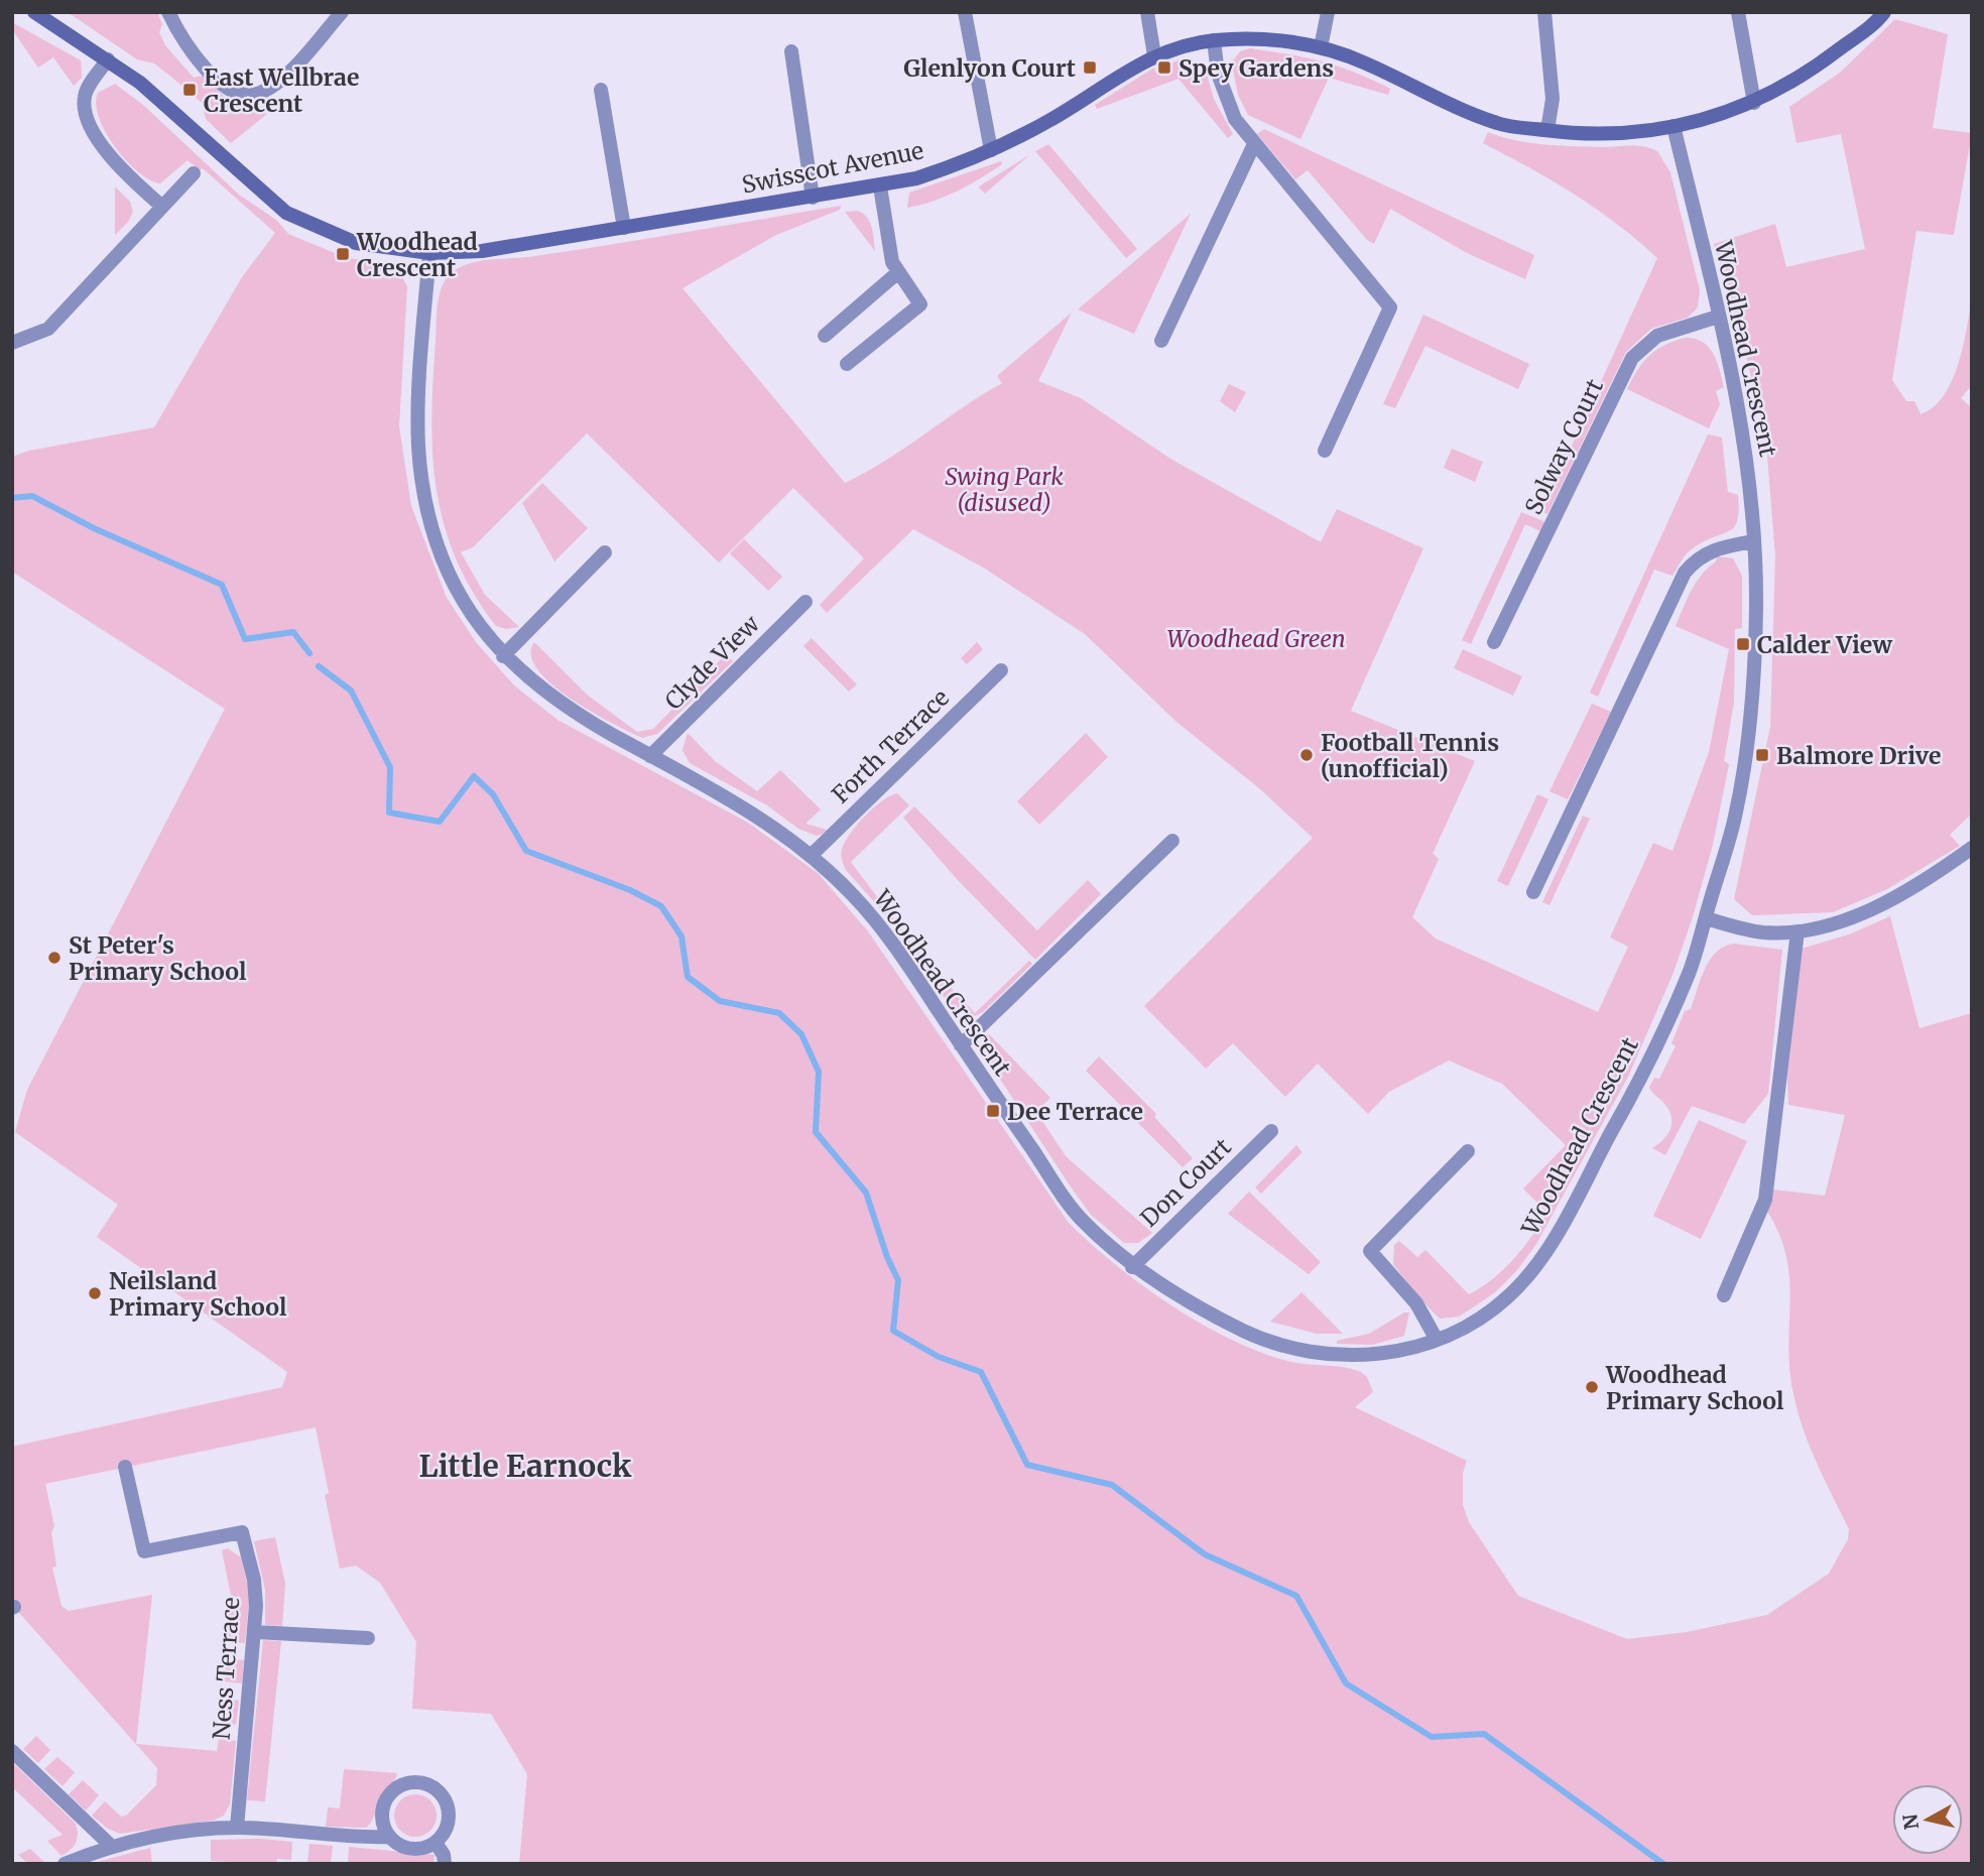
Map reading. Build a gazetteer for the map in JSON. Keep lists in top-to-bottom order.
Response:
{
  "streets": {
    "street": [
      "Swisscot Avenue",
      "Woodhead Crescent",
      "Solway Court",
      "Clyde View",
      "Forth Terrace",
      "Don Court",
      "Ness Terrace"
    ]
  },
  "crossings": [
    ["Swisscot Avenue", "Woodhead Crescent"],
    ["Woodhead Crescent", "Solway Court"],
    ["Woodhead Crescent", "Clyde View"],
    ["Woodhead Crescent", "Forth Terrace"],
    ["Woodhead Crescent", "Don Court"]
  ],
  "districts": ["Little Earnock"],
  "parks": ["Swing Park (disused)", "Woodhead Green"],
  "places": {
    "transit": [
      "Glenlyon Court",
      "Spey Gardens",
      "East Wellbrae Crescent",
      "Woodhead Crescent",
      "Calder View",
      "Balmore Drive",
      "Dee Terrace"
    ],
    "other": [
      "Football Tennis (unofficial)",
      "St Peter's Primary School",
      "Neilsland Primary School",
      "Woodhead Primary School"
    ]
  },
  "north": "left"
}
